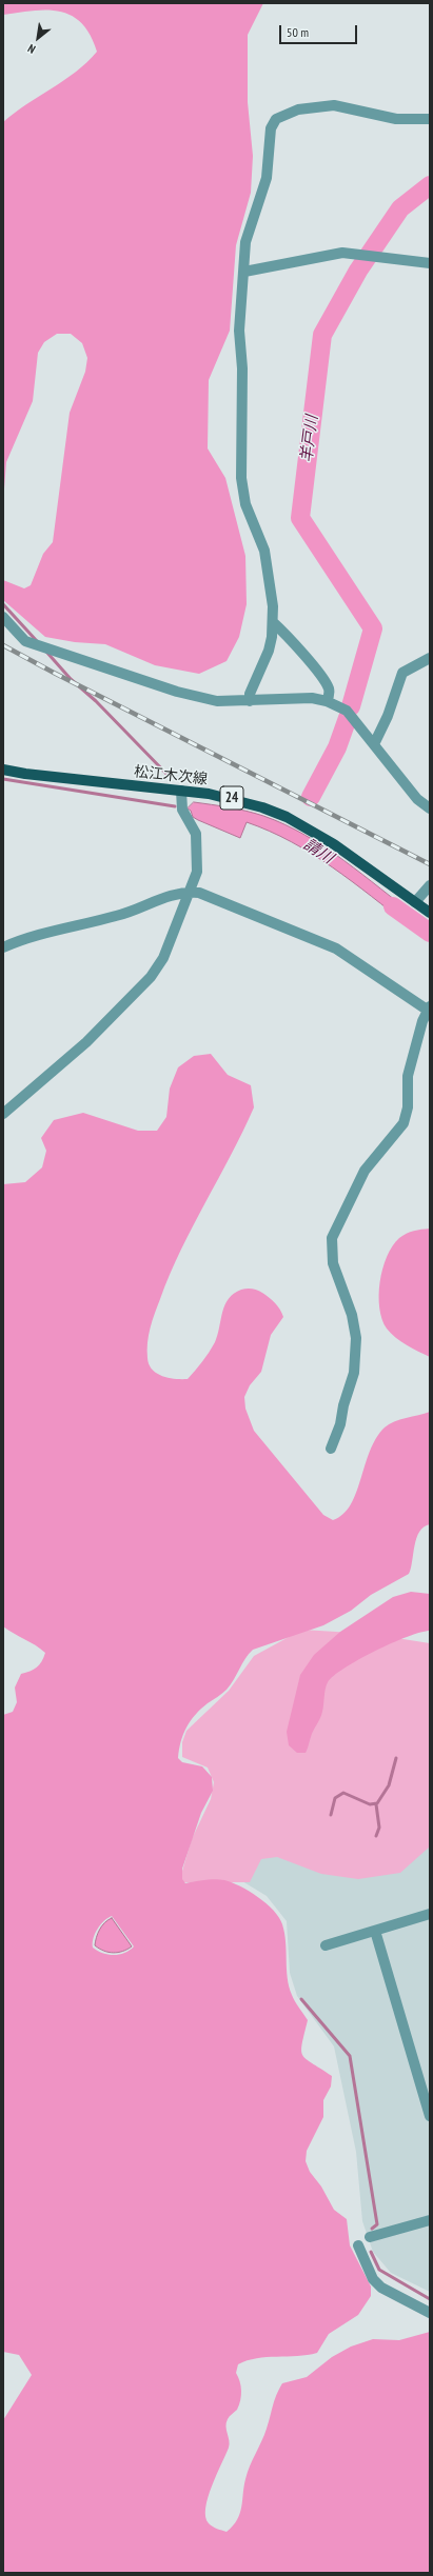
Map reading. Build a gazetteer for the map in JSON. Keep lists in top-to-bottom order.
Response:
{
  "streets": {
    "main road": ["松江木次線", "24"]
  },
  "water": ["羊戸川", "請川"],
  "scale_bar": "50 m",
  "north": "bottom left"
}
